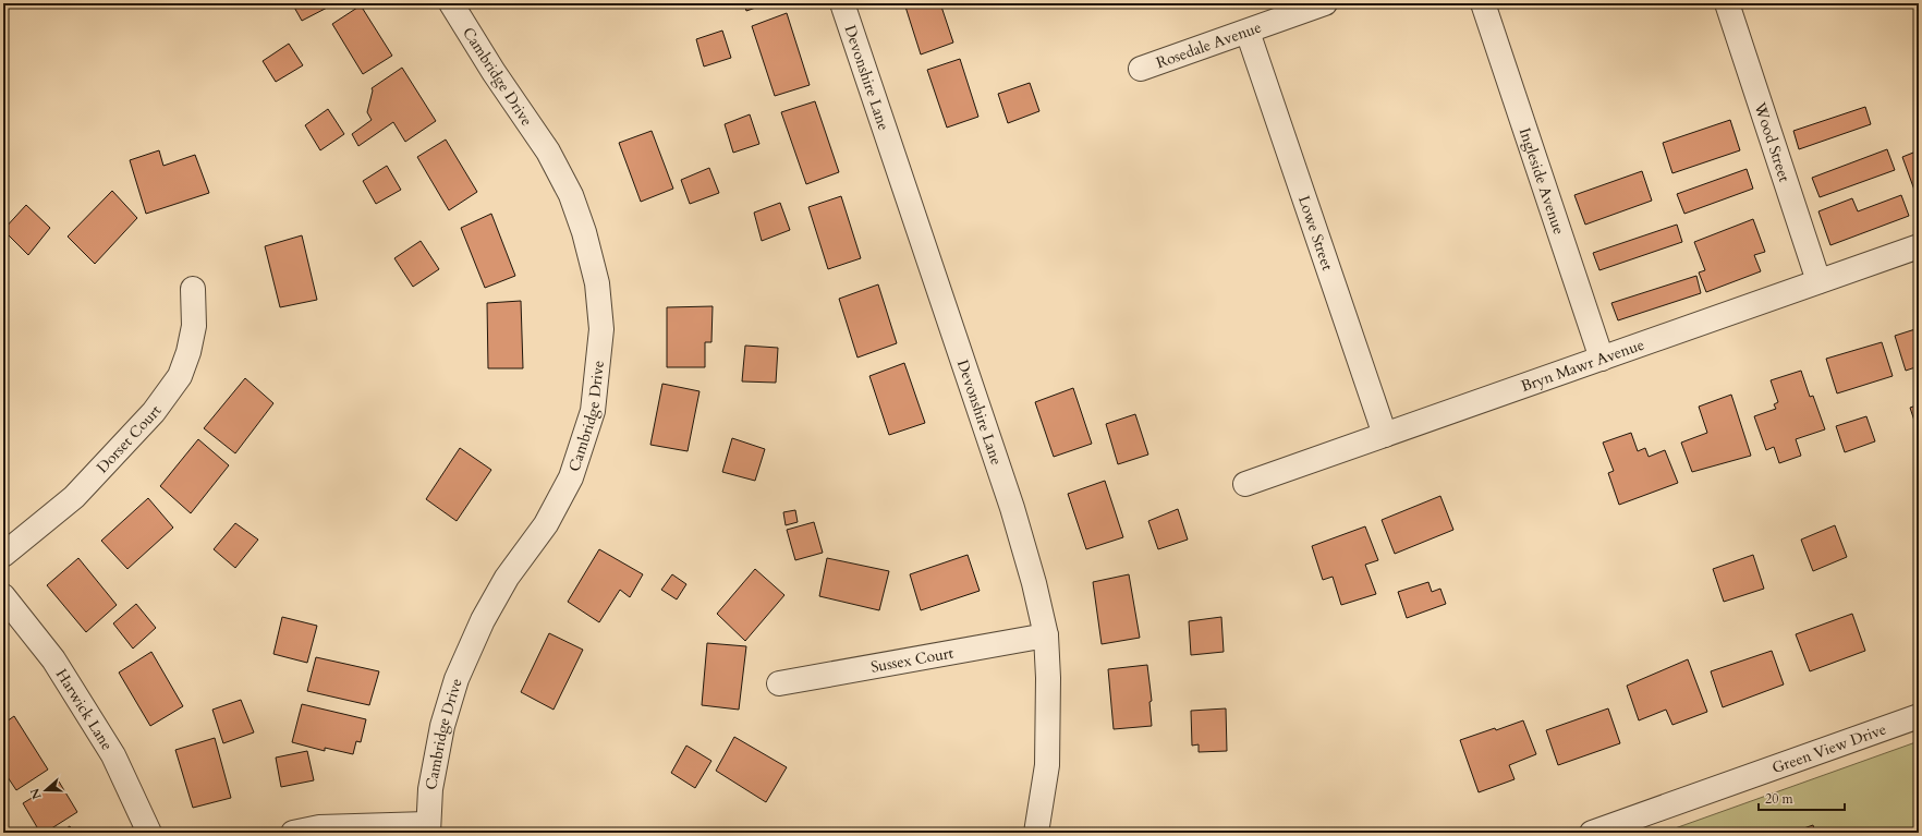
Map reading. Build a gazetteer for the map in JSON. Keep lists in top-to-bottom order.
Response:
{
  "streets": {
    "street": [
      "Rosedale Avenue",
      "Cambridge Drive",
      "Devonshire Lane",
      "Wood Street",
      "Ingleside Avenue",
      "Lowe Street",
      "Bryn Mawr Avenue",
      "Dorset Court",
      "Sussex Court",
      "Harwick Lane",
      "Green View Drive"
    ]
  },
  "crossings": [
    ["Rosedale Avenue", "Lowe Street"],
    ["Devonshire Lane", "Sussex Court"],
    ["Wood Street", "Bryn Mawr Avenue"],
    ["Ingleside Avenue", "Bryn Mawr Avenue"],
    ["Lowe Street", "Bryn Mawr Avenue"]
  ],
  "scale_bar": "20 m",
  "north": "left"
}
